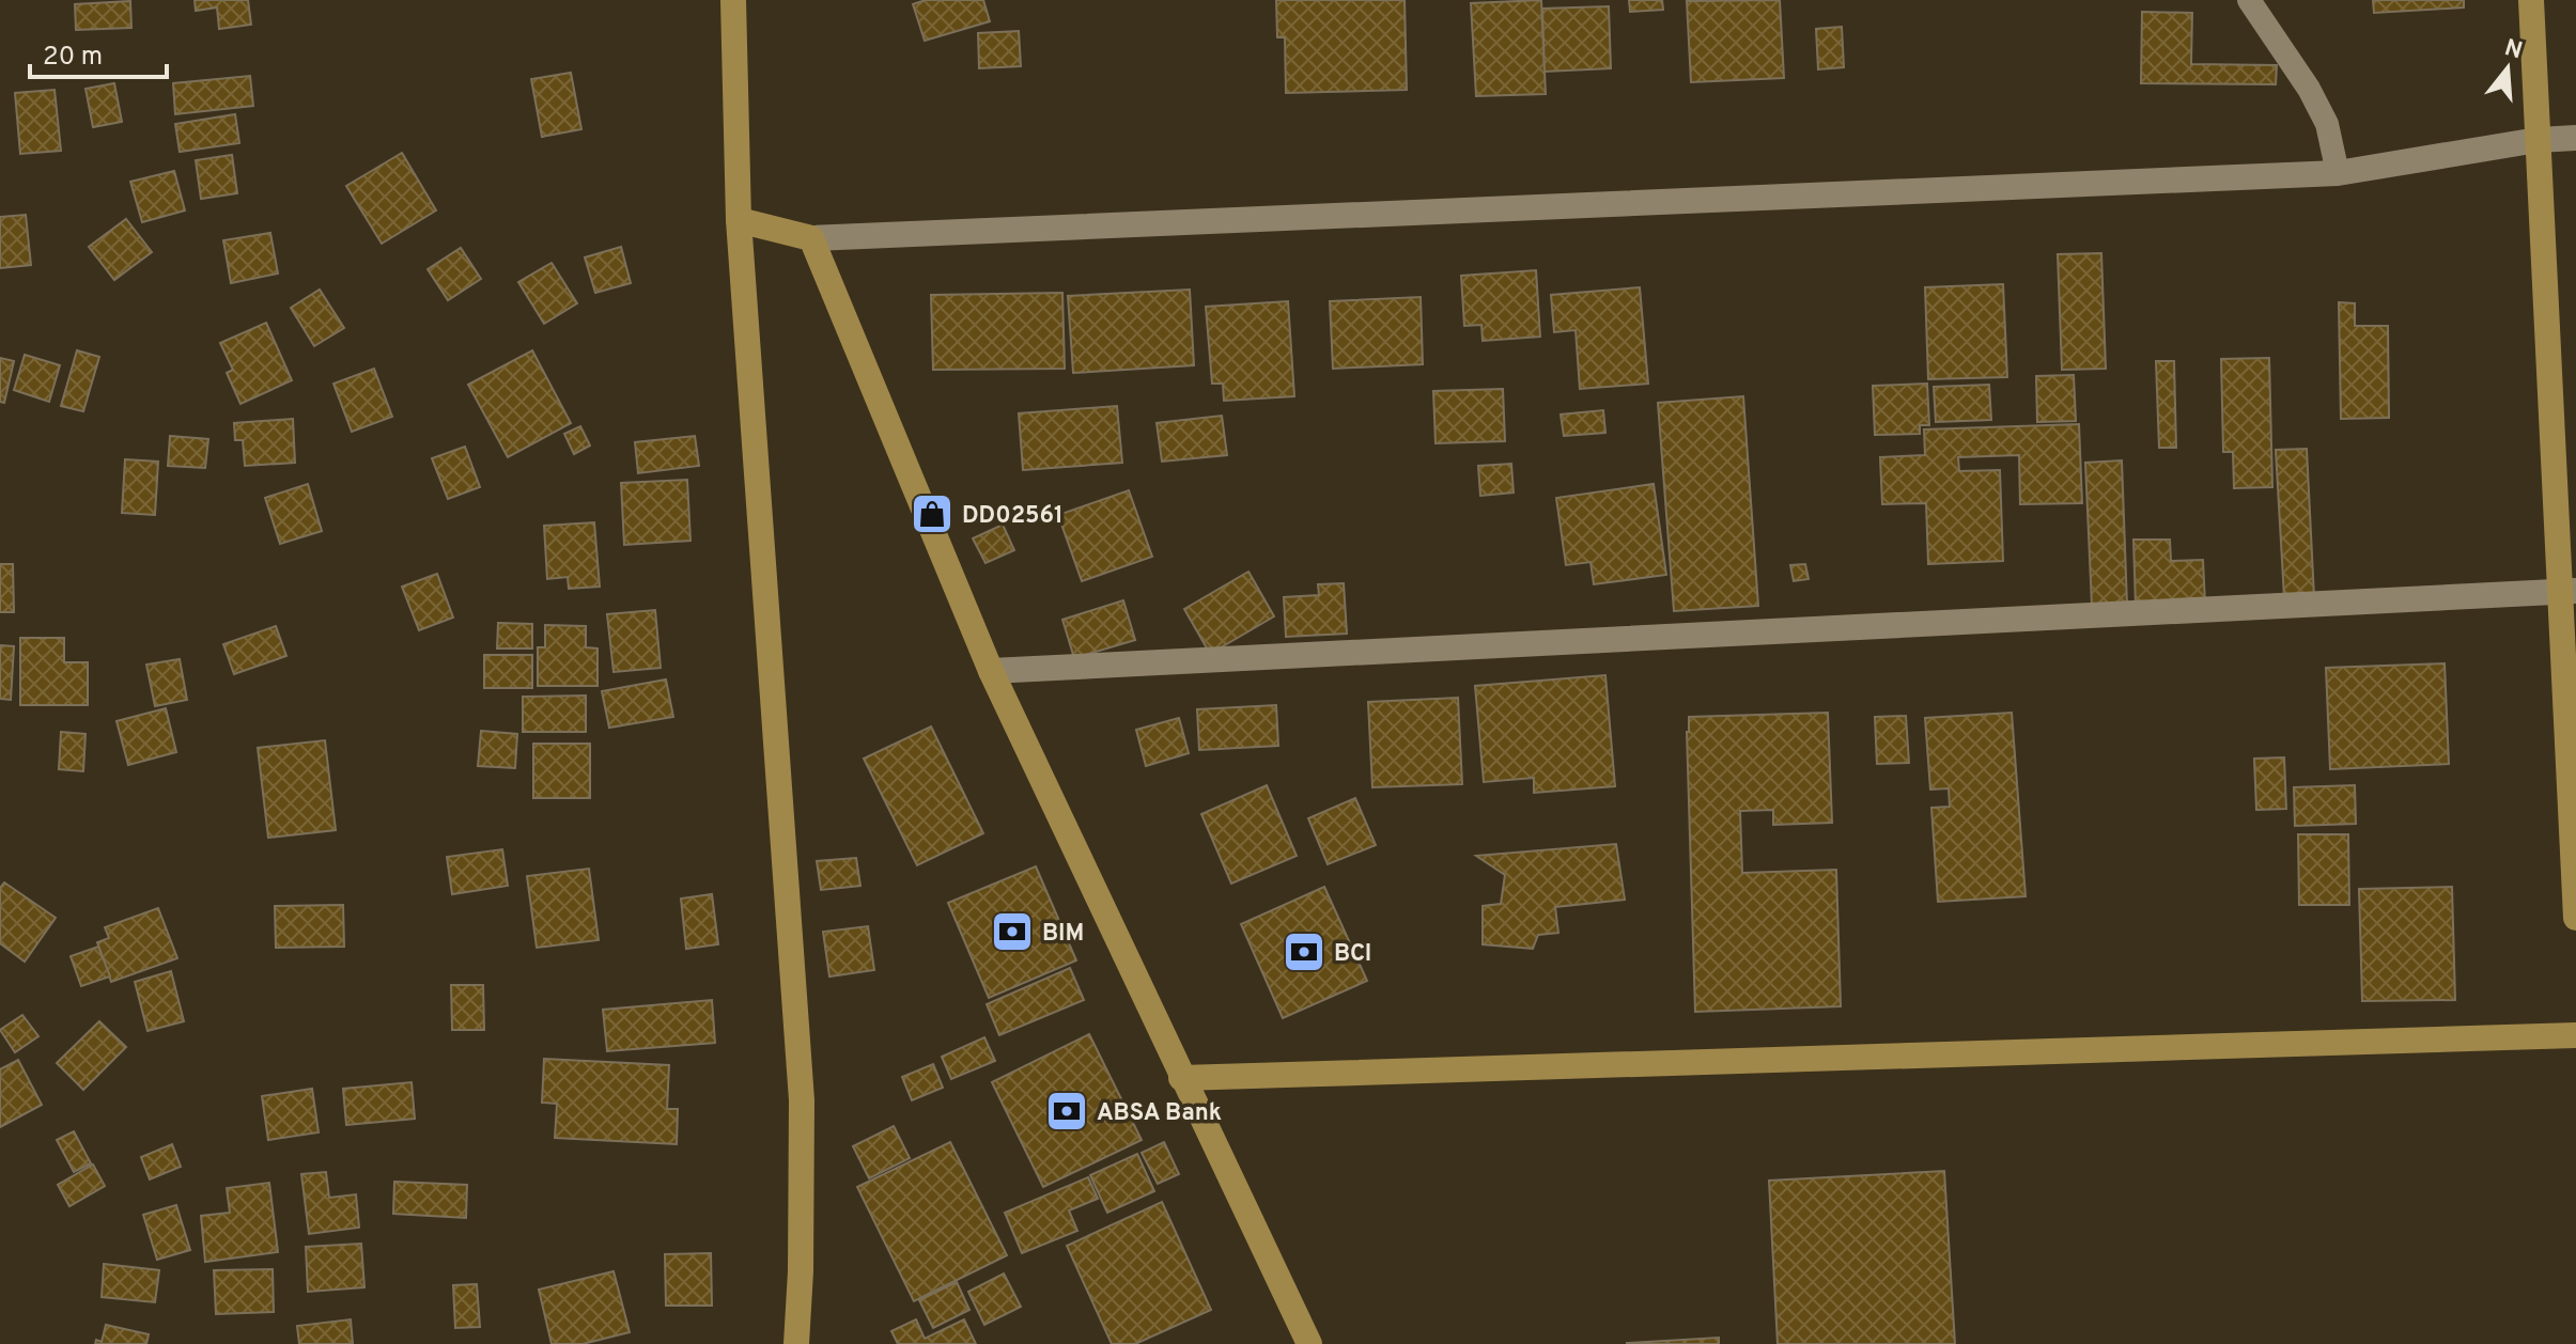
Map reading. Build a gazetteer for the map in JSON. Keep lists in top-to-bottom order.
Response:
{
  "places": {
    "shop": ["DD02561"],
    "bank": ["BIM", "BCI", "ABSA Bank"]
  },
  "scale_bar": "20 m",
  "north": "top"
}
